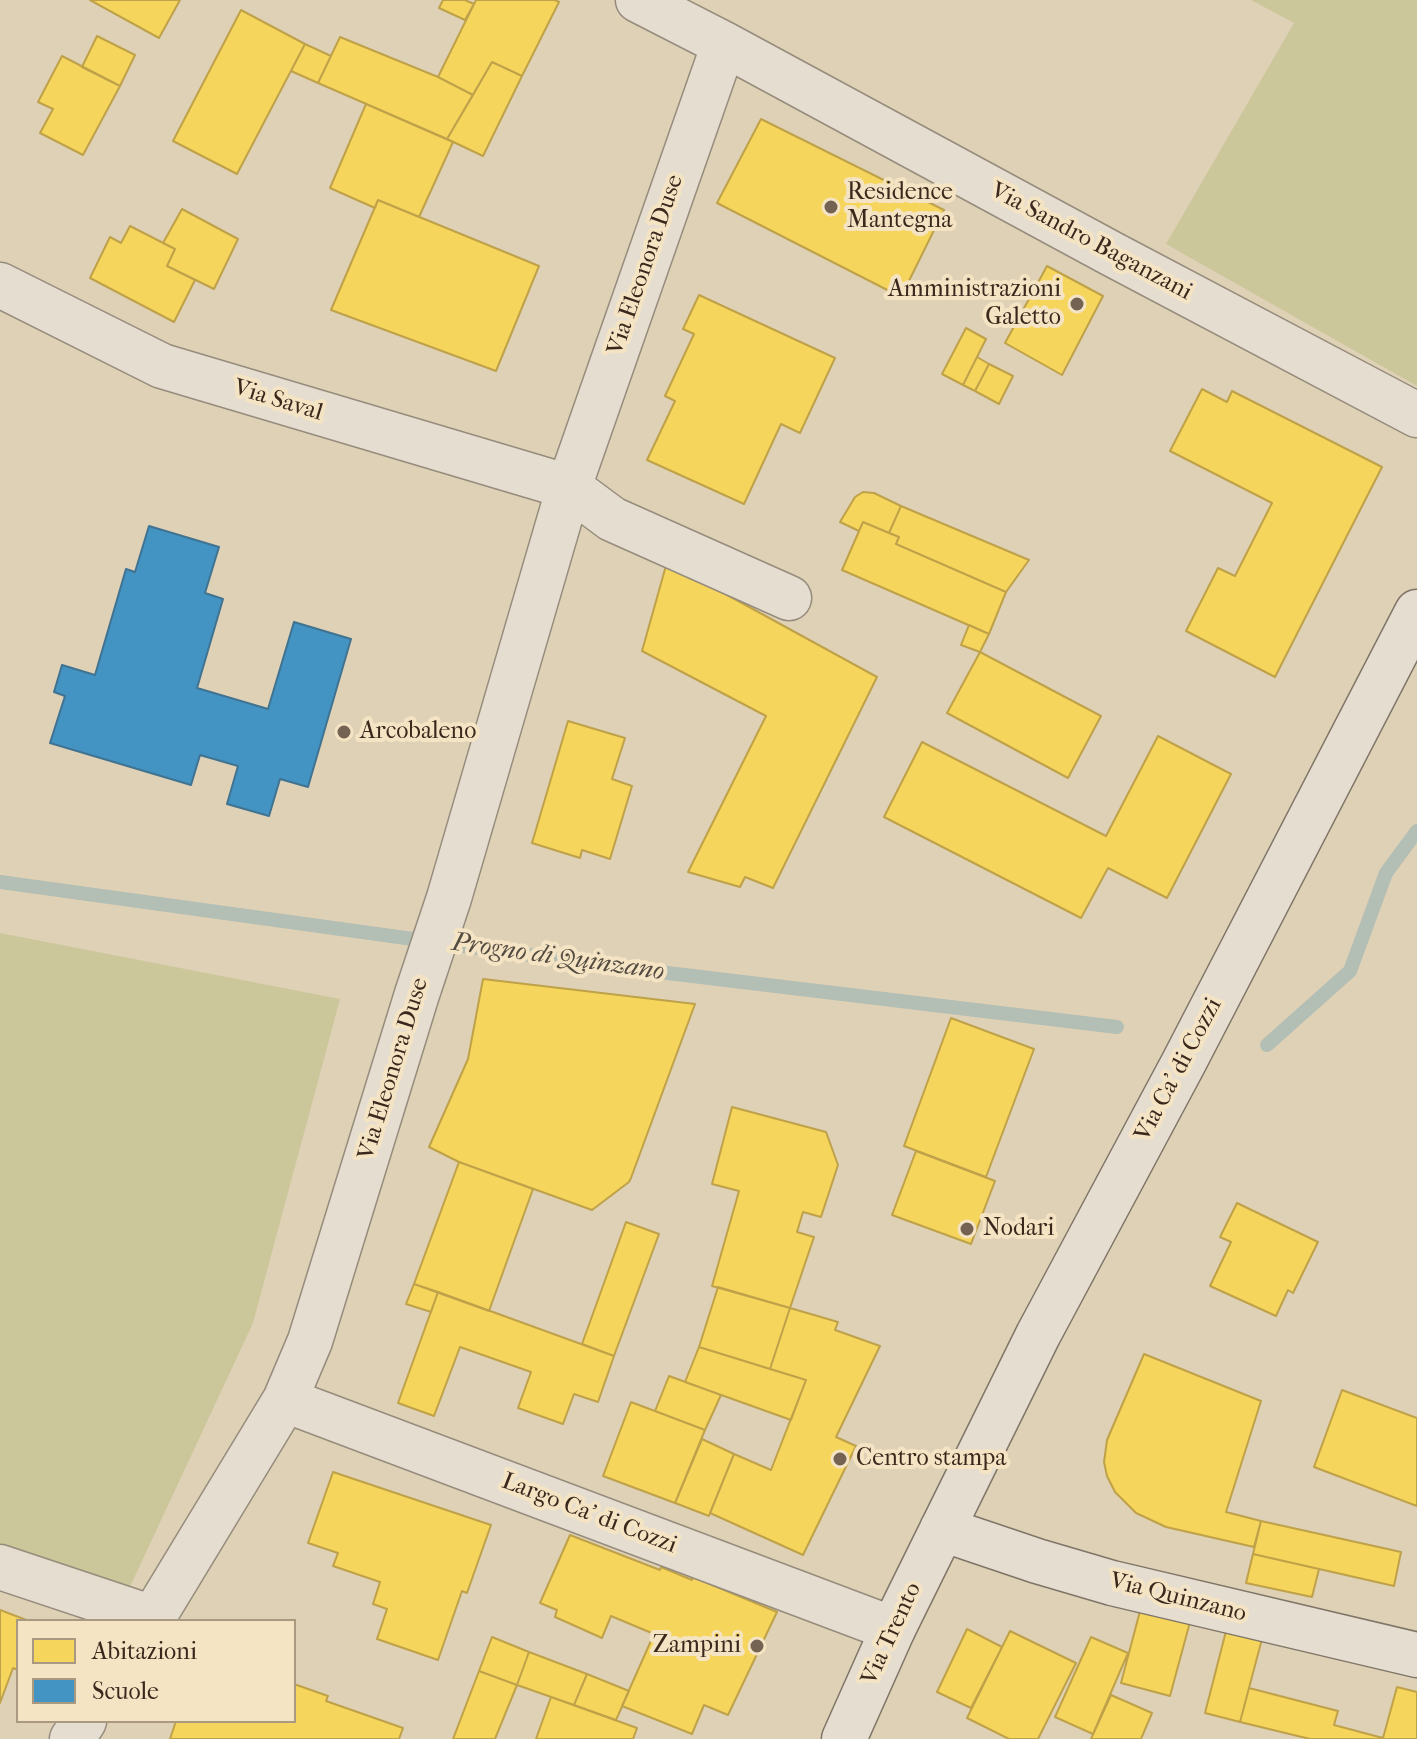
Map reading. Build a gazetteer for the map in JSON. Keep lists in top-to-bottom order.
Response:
{
  "streets": {
    "street": [
      "Via Sandro Baganzani",
      "Via Eleonora Duse",
      "Via Saval",
      "Via Ca' di Cozzi",
      "Largo Ca' di Cozzi",
      "Via Quinzano",
      "Via Trento"
    ]
  },
  "crossings": [
    ["Via Sandro Baganzani", "Via Eleonora Duse"],
    ["Via Eleonora Duse", "Via Saval"],
    ["Via Eleonora Duse", "Largo Ca' di Cozzi"],
    ["Via Ca' di Cozzi", "Via Quinzano"],
    ["Via Ca' di Cozzi", "Via Trento"],
    ["Largo Ca' di Cozzi", "Via Trento"],
    ["Via Quinzano", "Via Trento"]
  ],
  "water": ["Progno di Quinzano"],
  "places": [
    "Residence Mantegna",
    "Amministrazioni Galetto",
    "Arcobaleno",
    "Nodari",
    "Centro stampa",
    "Zampini"
  ],
  "legend": ["Abitazioni", "Scuole"]
}
